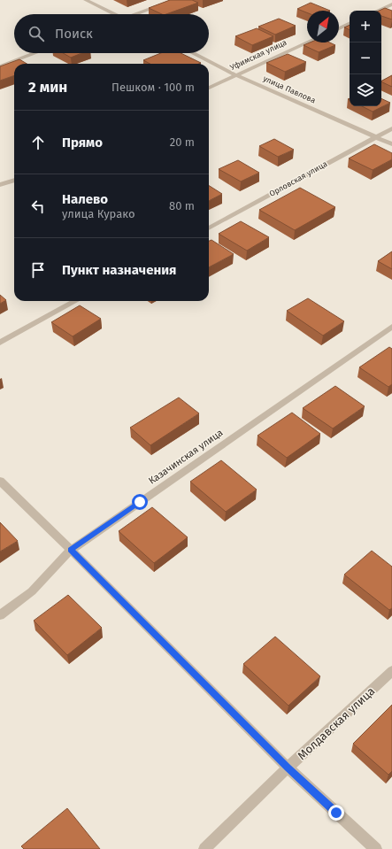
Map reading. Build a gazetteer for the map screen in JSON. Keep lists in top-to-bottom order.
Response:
{
  "streets": {
    "street": [
      "Уфимская улица",
      "улица Павлова",
      "Орловская улица",
      "Казачинская улица",
      "Молдавская улица"
    ]
  },
  "crossings": [
    ["Уфимская улица", "улица Павлова"],
    ["улица Павлова", "Орловская улица"]
  ],
  "north": "top right",
  "page": {
    "map_buttons": ["+", "−"],
    "search": "Поиск",
    "heading": ["2 мин", "Пешком · 100 m"],
    "list": [
      ["Прямо", "20 m"],
      ["Налево", "улица Курако", "80 m"],
      "Пункт назначения"
    ]
  }
}
